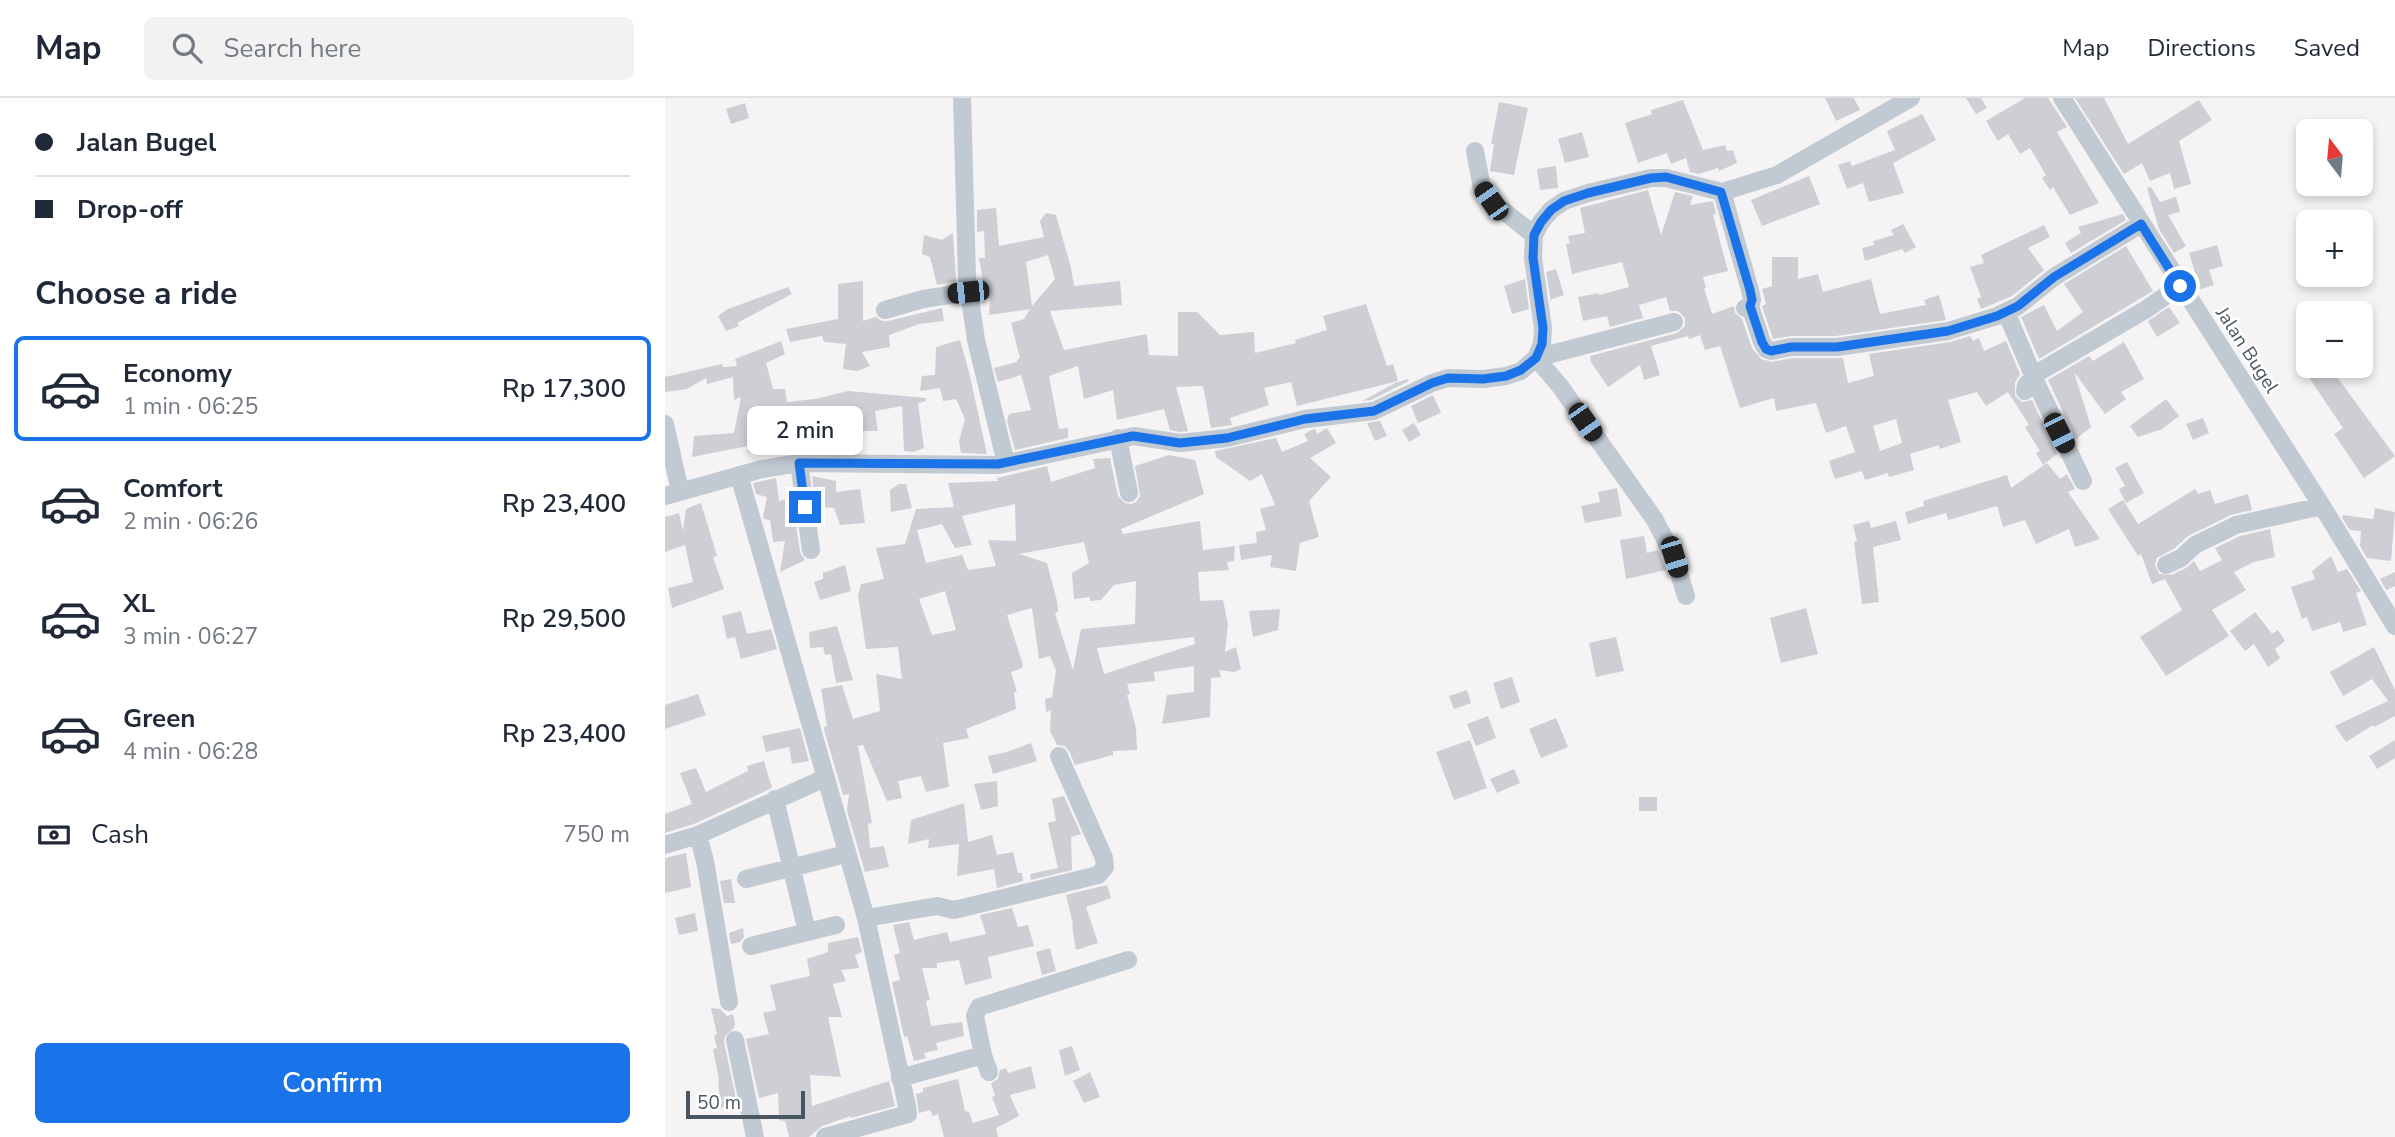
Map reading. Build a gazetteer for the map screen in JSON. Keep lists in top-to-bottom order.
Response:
{
  "streets": {
    "street": ["Jalan Bugel"]
  },
  "scale_bar": "50 m",
  "north": "top",
  "page": {
    "header": "Map",
    "search": "Search here",
    "nav": ["Map", "Directions", "Saved"],
    "banner": ["Jalan Bugel", "Drop-off"],
    "map_buttons": ["+", "−"],
    "heading": "Choose a ride",
    "list": [
      {
        "name": "Economy",
        "note": "1 min · 06:25",
        "value": "Rp 17,300"
      },
      {
        "name": "Comfort",
        "note": "2 min · 06:26",
        "value": "Rp 23,400"
      },
      {
        "name": "XL",
        "note": "3 min · 06:27",
        "value": "Rp 29,500"
      },
      {
        "name": "Green",
        "note": "4 min · 06:28",
        "value": "Rp 23,400"
      }
    ],
    "bubble": "2 min",
    "pay": ["Cash", "750 m"],
    "buttons": "Confirm",
    "scale": "50 m"
  }
}
